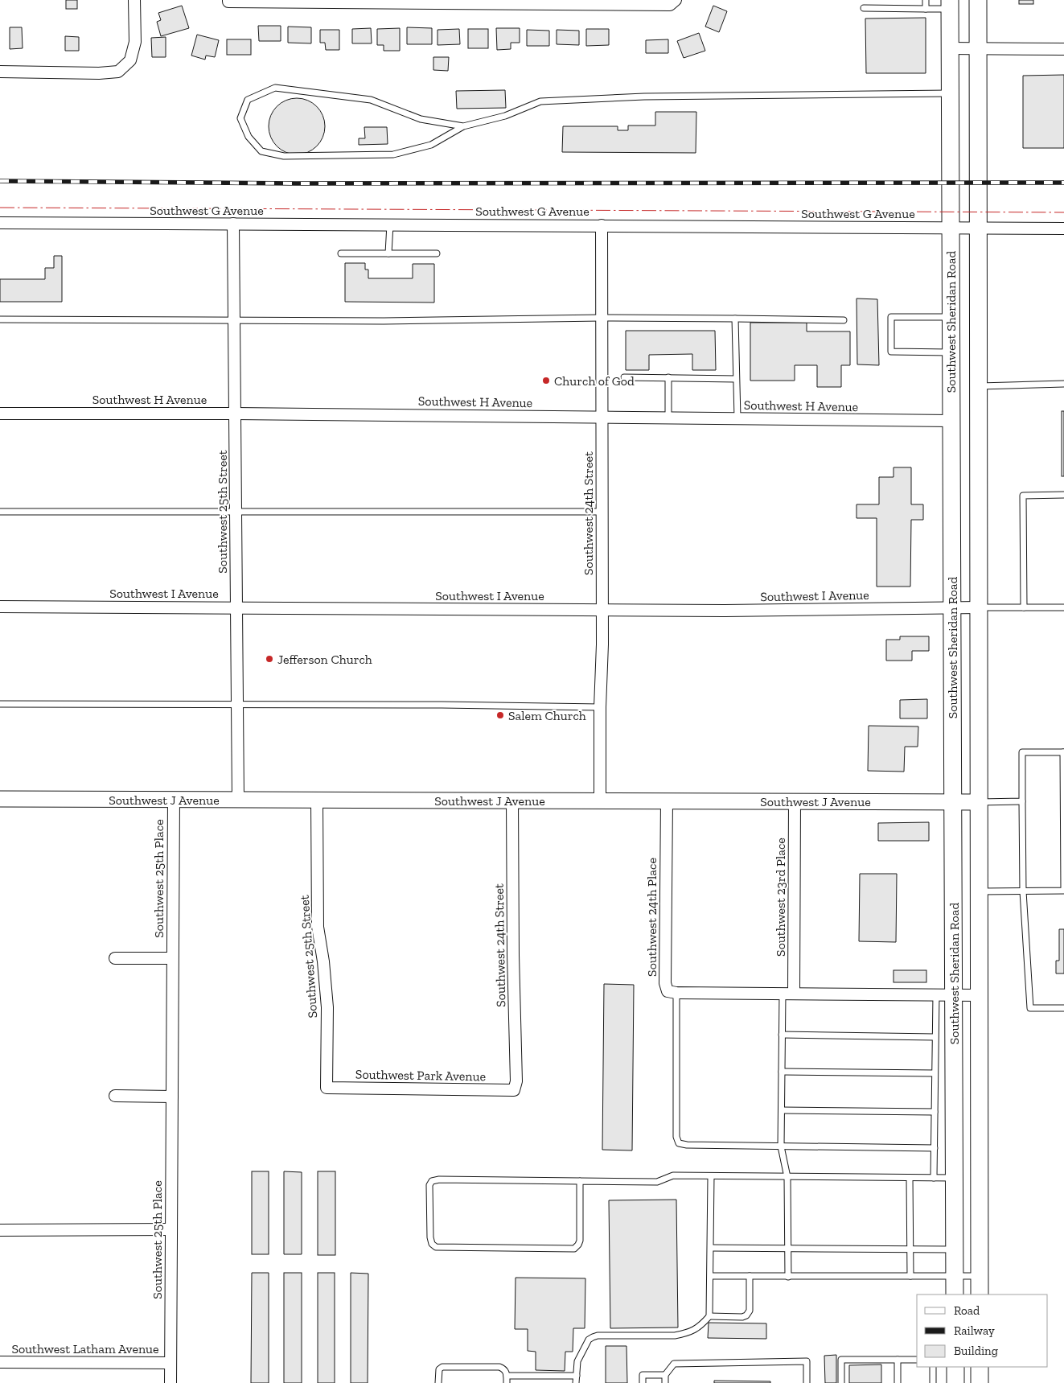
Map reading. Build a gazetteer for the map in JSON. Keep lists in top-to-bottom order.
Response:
{
  "streets": {
    "main road": ["Southwest Sheridan Road"],
    "street": [
      "Southwest G Avenue",
      "Southwest H Avenue",
      "Southwest 25th Street",
      "Southwest 24th Street",
      "Southwest I Avenue",
      "Southwest J Avenue",
      "Southwest 25th Place",
      "Southwest 23rd Place",
      "Southwest 24th Place",
      "Southwest Park Avenue",
      "Southwest Latham Avenue"
    ]
  },
  "crossings": [
    ["Southwest G Avenue", "Southwest Sheridan Road"],
    ["Southwest G Avenue", "Southwest 25th Street"],
    ["Southwest G Avenue", "Southwest 24th Street"],
    ["Southwest Sheridan Road", "Southwest H Avenue"],
    ["Southwest Sheridan Road", "Southwest I Avenue"],
    ["Southwest Sheridan Road", "Southwest J Avenue"],
    ["Southwest H Avenue", "Southwest 25th Street"],
    ["Southwest H Avenue", "Southwest 24th Street"],
    ["Southwest 25th Street", "Southwest I Avenue"],
    ["Southwest 25th Street", "Southwest J Avenue"],
    ["Southwest 25th Street", "Southwest Park Avenue"],
    ["Southwest 24th Street", "Southwest I Avenue"],
    ["Southwest 24th Street", "Southwest J Avenue"],
    ["Southwest 24th Street", "Southwest Park Avenue"],
    ["Southwest J Avenue", "Southwest 25th Place"],
    ["Southwest J Avenue", "Southwest 23rd Place"],
    ["Southwest J Avenue", "Southwest 24th Place"],
    ["Southwest 25th Place", "Southwest Latham Avenue"]
  ],
  "places": ["Church of God", "Jefferson Church", "Salem Church"],
  "legend": ["Road", "Railway", "Building"]
}
